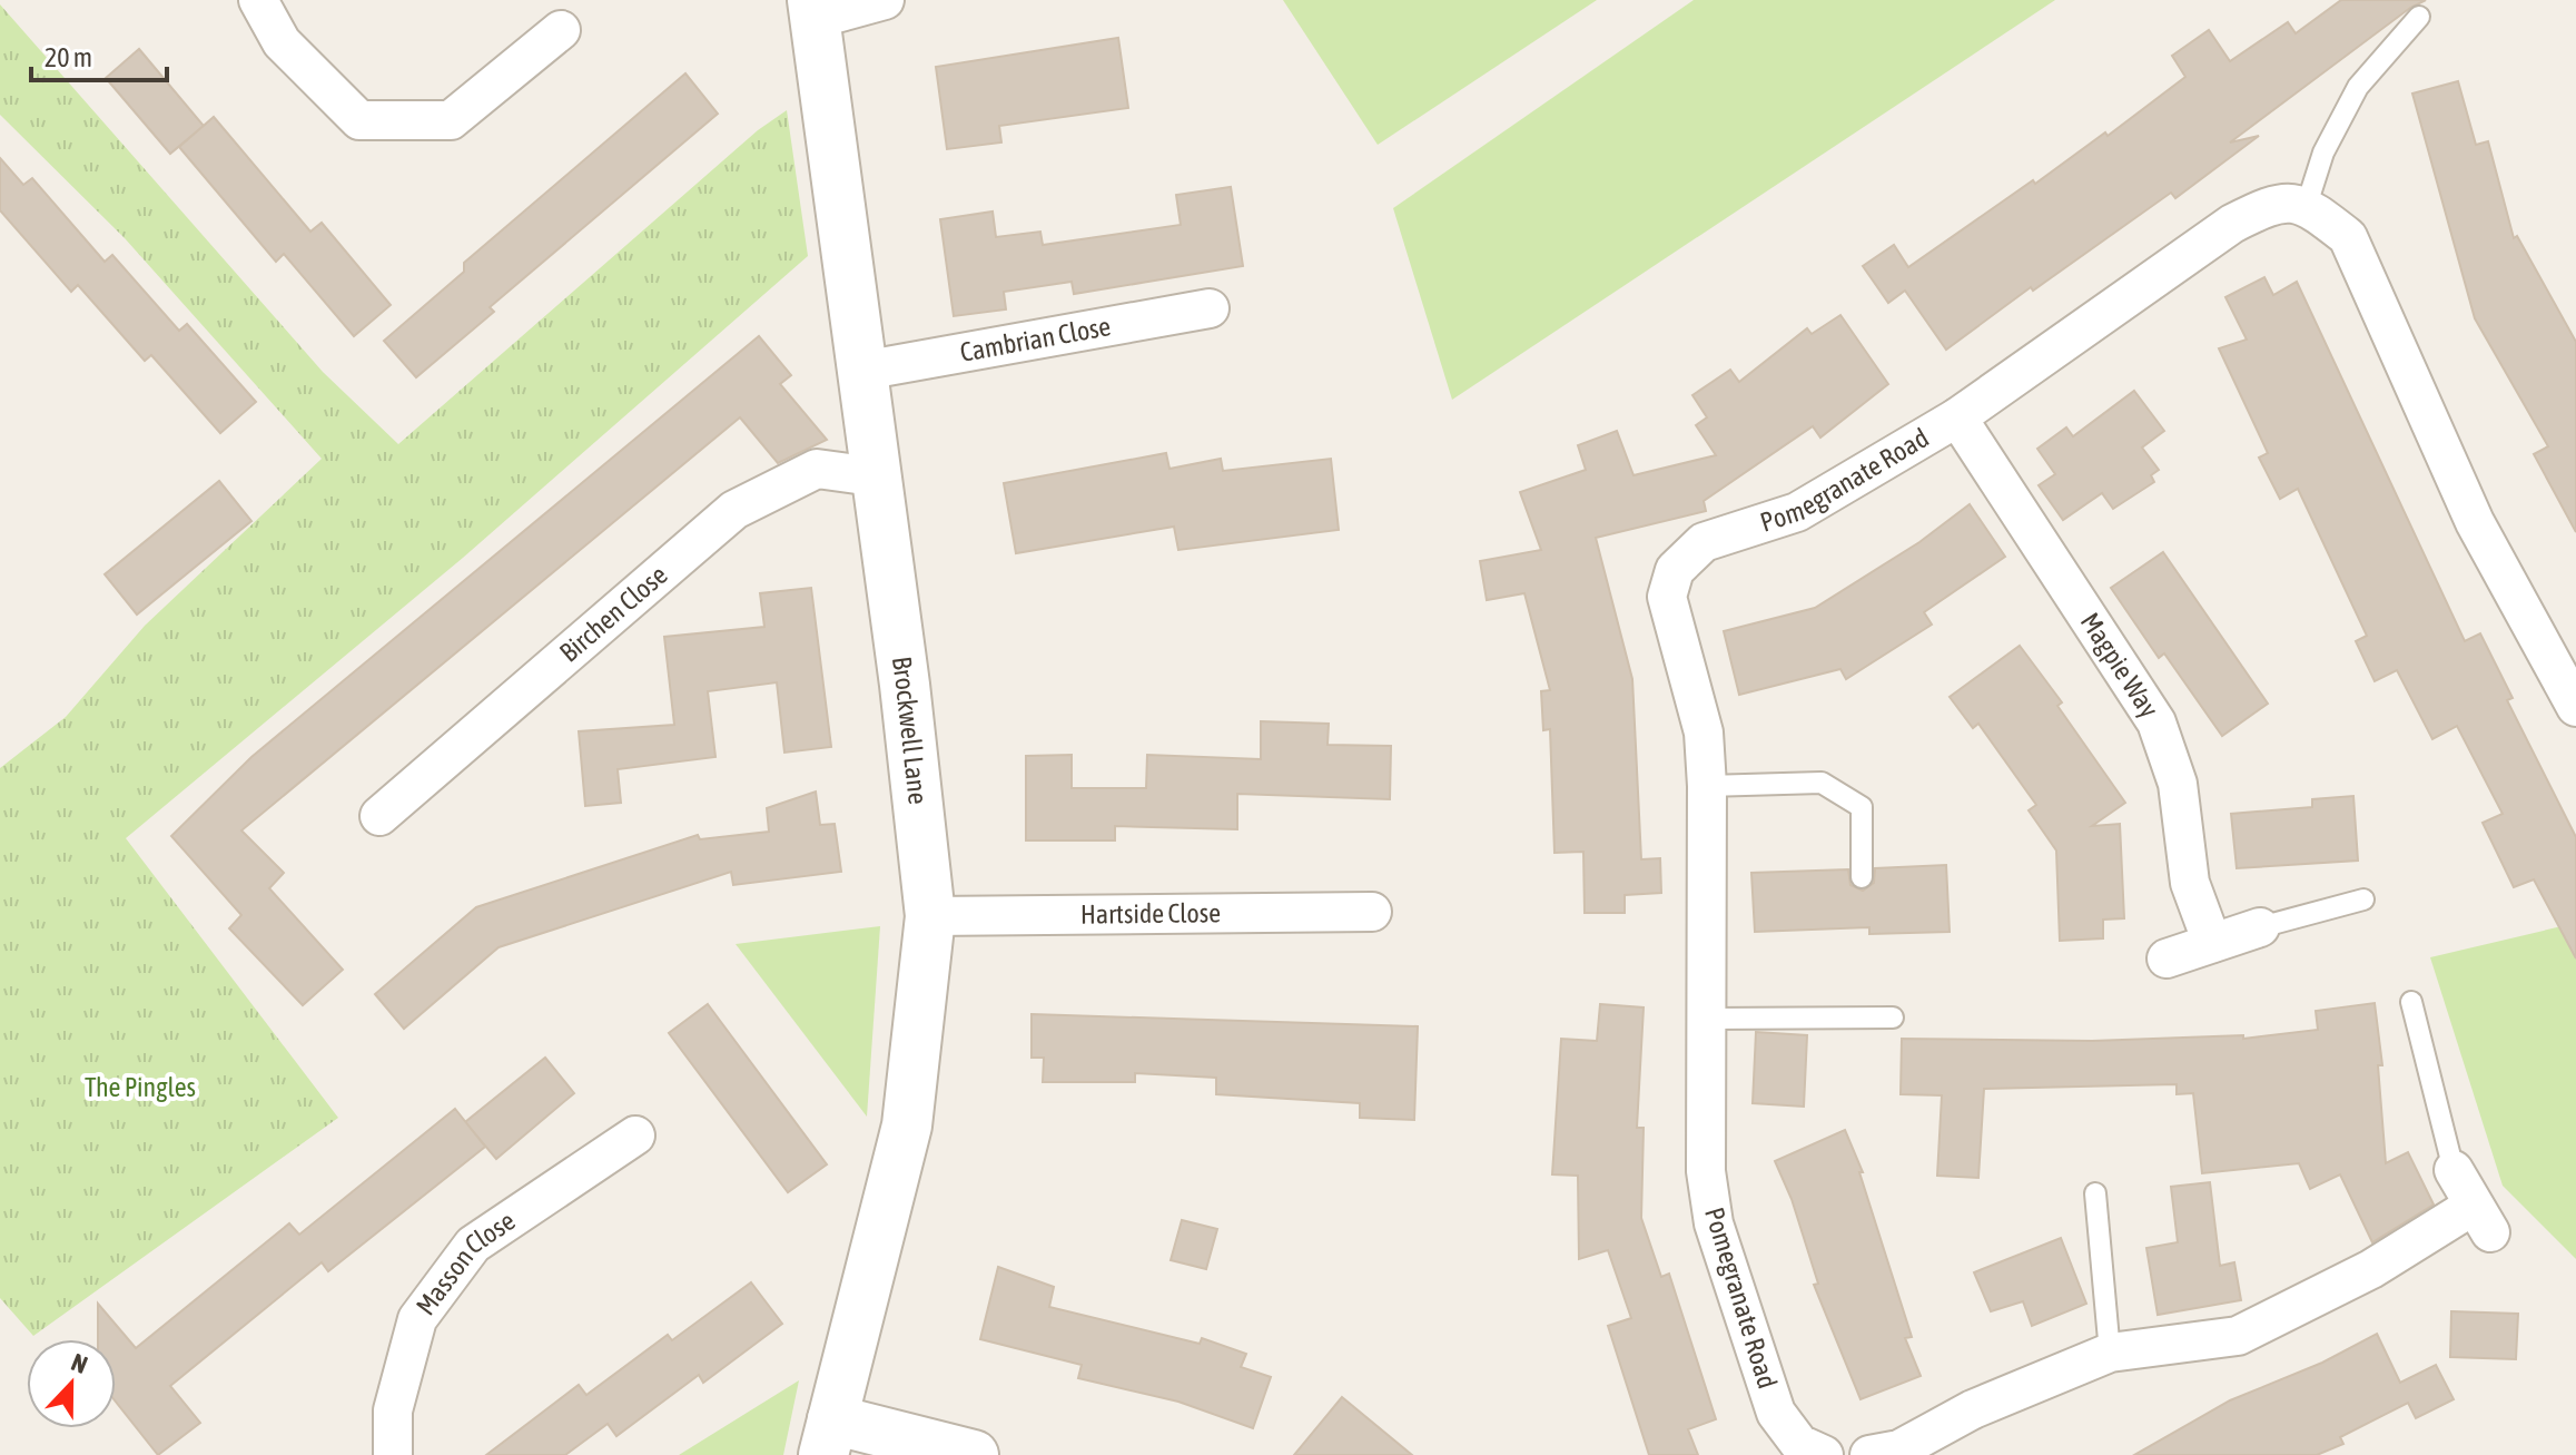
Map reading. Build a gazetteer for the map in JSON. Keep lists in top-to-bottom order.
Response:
{
  "streets": {
    "street": [
      "Cambrian Close",
      "Pomegranate Road",
      "Birchen Close",
      "Magpie Way",
      "Brockwell Lane",
      "Hartside Close",
      "Masson Close"
    ]
  },
  "crossings": [
    ["Cambrian Close", "Brockwell Lane"],
    ["Pomegranate Road", "Magpie Way"],
    ["Birchen Close", "Brockwell Lane"],
    ["Brockwell Lane", "Hartside Close"]
  ],
  "parks": ["The Pingles"],
  "scale_bar": "20 m",
  "north": "top"
}
